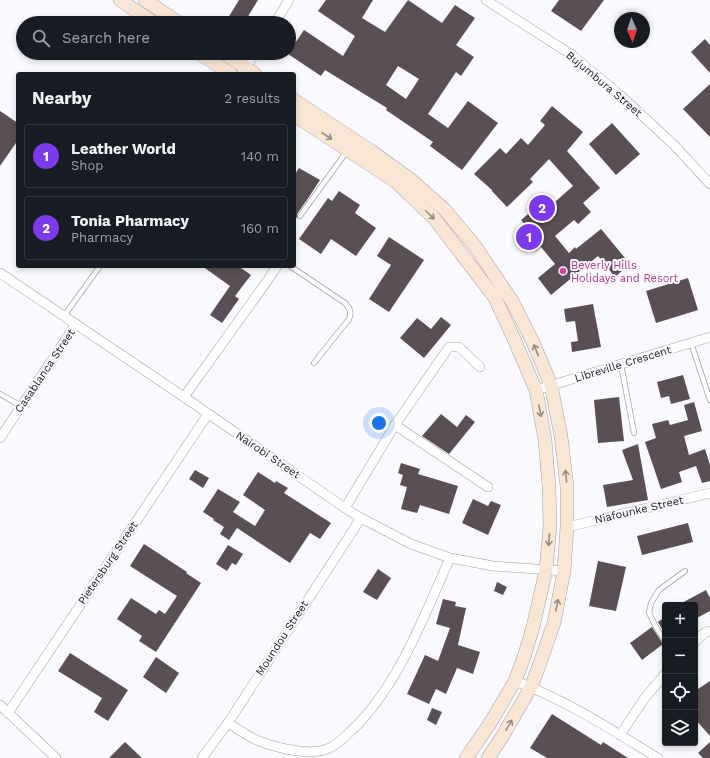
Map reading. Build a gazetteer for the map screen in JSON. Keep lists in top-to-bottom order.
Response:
{
  "streets": {
    "street": [
      "Bujumbura Street",
      "Libreville Crescent",
      "Casablanca Street",
      "Nairobi Street",
      "Niafounke Street",
      "Pietersburg Street",
      "Moundou Street"
    ]
  },
  "crossings": [
    ["Casablanca Street", "Nairobi Street"],
    ["Nairobi Street", "Pietersburg Street"],
    ["Nairobi Street", "Moundou Street"]
  ],
  "places": ["Beverly Hills Holidays and Resort"],
  "north": "bottom",
  "page": {
    "search": "Search here",
    "heading": ["Nearby", "2 results"],
    "list": [
      {
        "mark": "1",
        "name": "Leather World",
        "note": "Shop",
        "value": "140 m"
      },
      {
        "mark": "2",
        "name": "Tonia Pharmacy",
        "note": "Pharmacy",
        "value": "160 m"
      }
    ],
    "pins": ["2", "1"],
    "map_buttons": ["+", "−"]
  }
}
